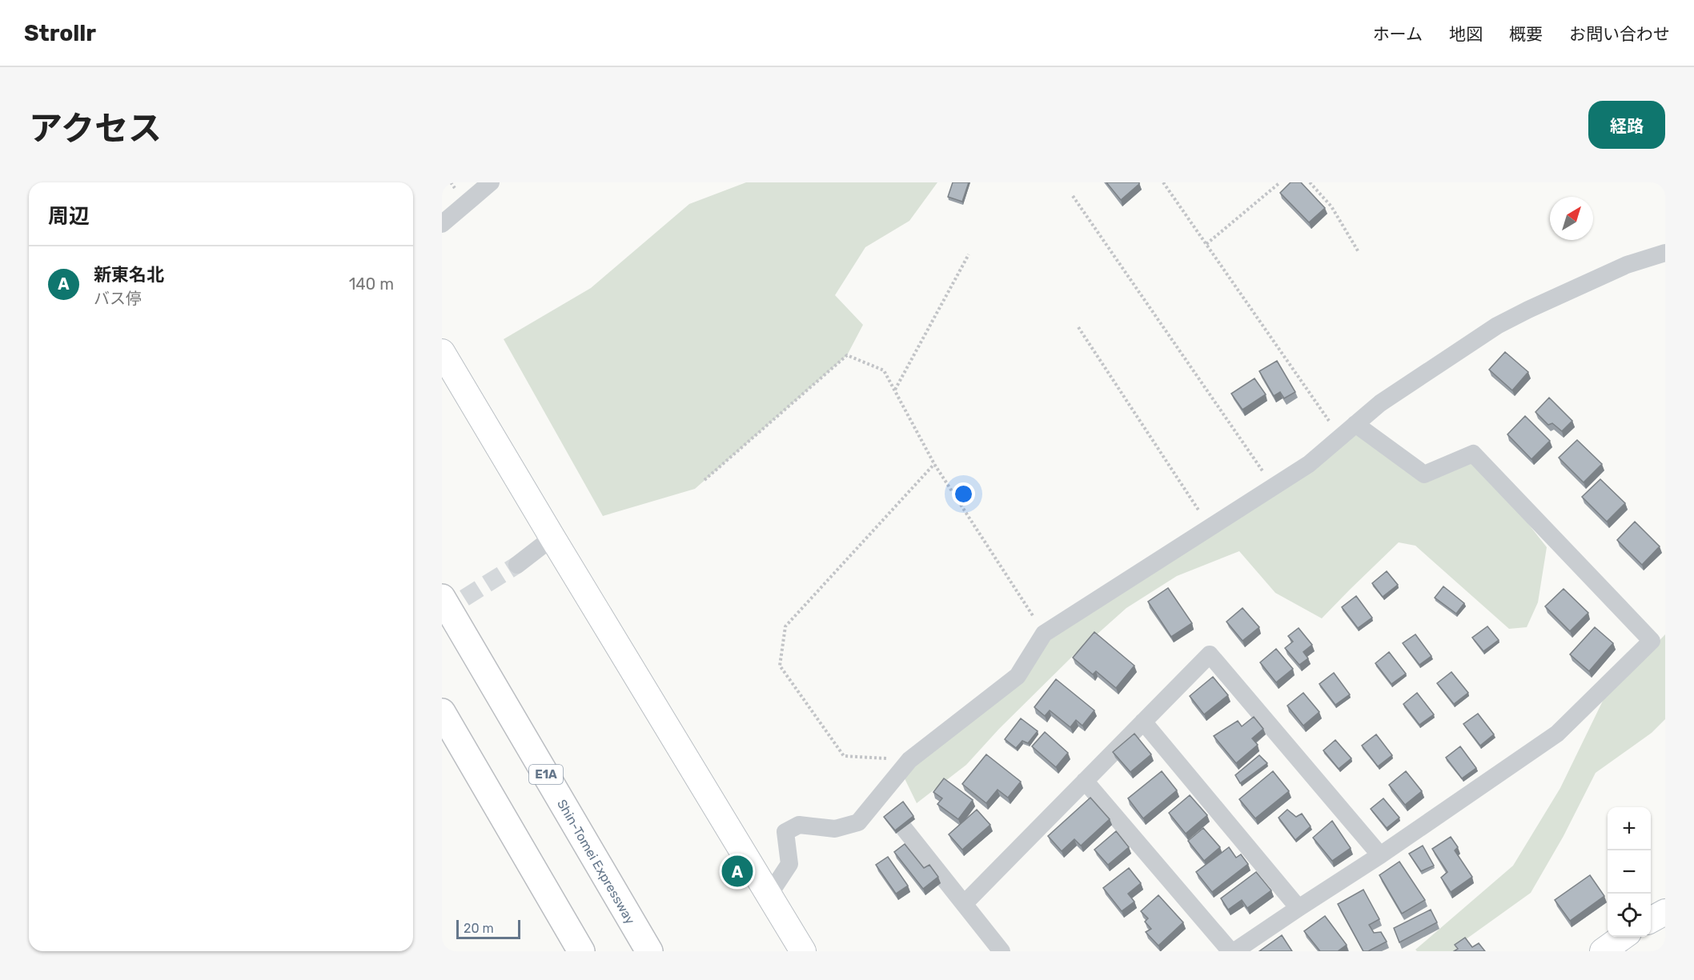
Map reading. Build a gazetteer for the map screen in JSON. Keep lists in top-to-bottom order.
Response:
{
  "streets": {
    "highway": ["E1A", "Shin-Tomei Expressway"]
  },
  "scale_bar": "20 m",
  "north": "top right",
  "page": {
    "header": "Strollr",
    "nav": [
      "ホーム",
      "地図",
      "概要",
      "お問い合わせ"
    ],
    "title": "アクセス",
    "buttons": "経路",
    "heading": "周辺",
    "list": [
      {
        "mark": "A",
        "name": "新東名北",
        "note": "バス停",
        "value": "140 m"
      }
    ],
    "map_buttons": ["+", "−"],
    "pins": "A",
    "scale": "20 m"
  }
}
